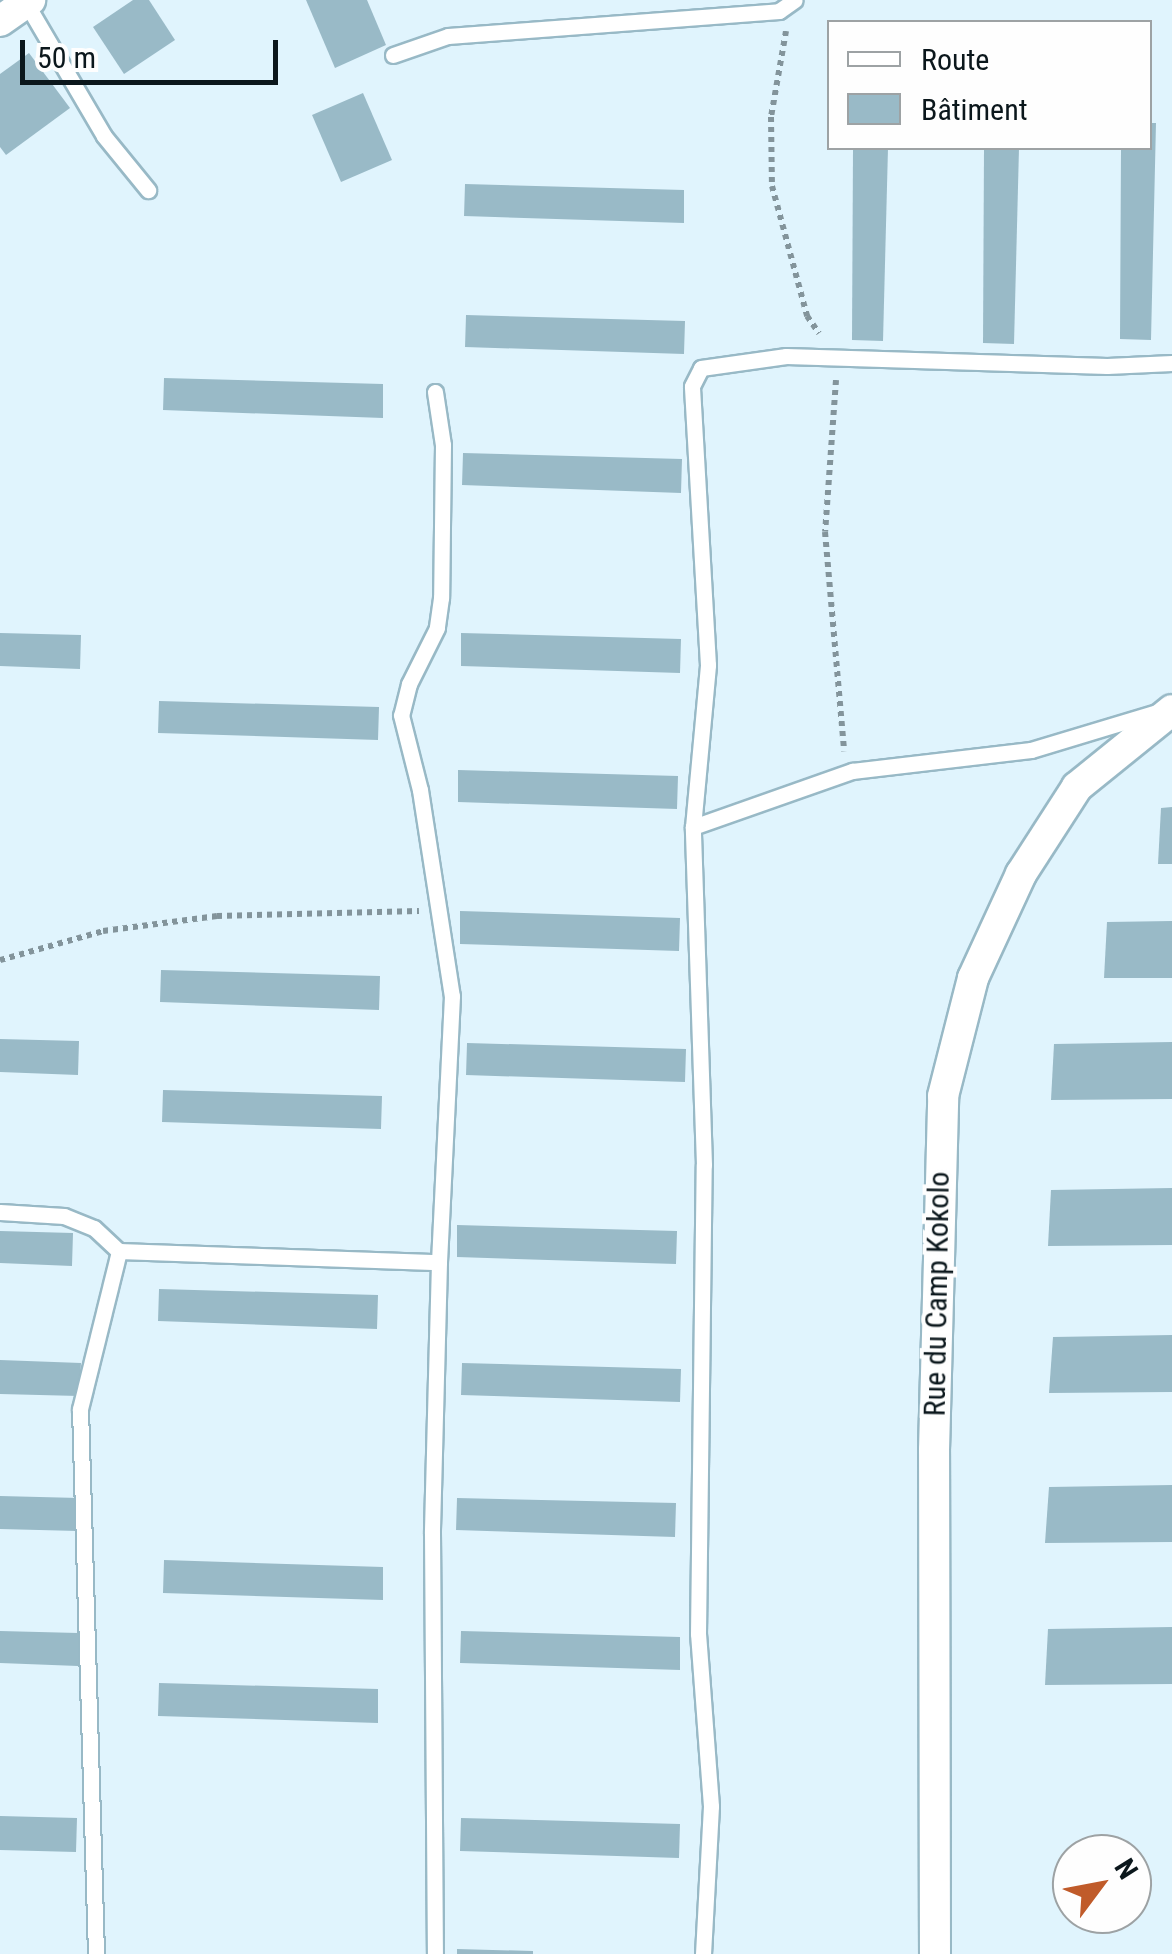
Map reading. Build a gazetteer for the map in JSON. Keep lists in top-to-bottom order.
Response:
{
  "streets": {
    "street": ["Rue du Camp Kokolo"]
  },
  "legend": ["Route", "Bâtiment"],
  "scale_bar": "50 m",
  "north": "top right"
}
